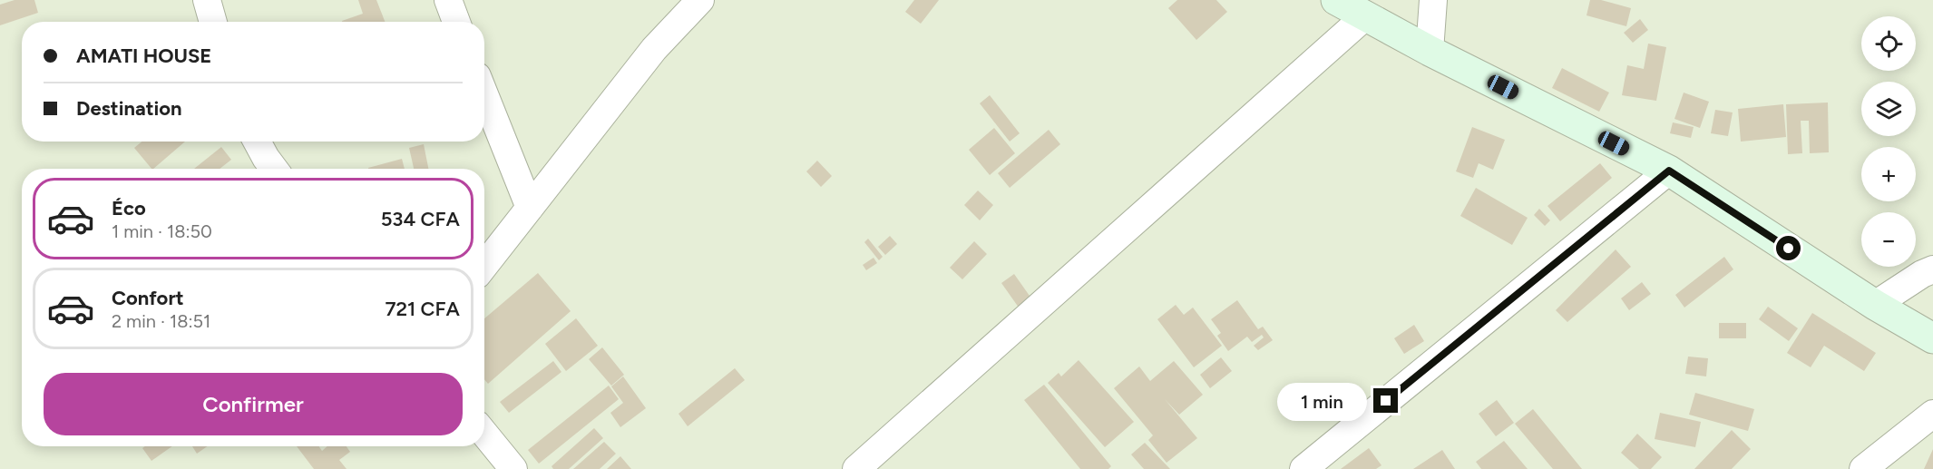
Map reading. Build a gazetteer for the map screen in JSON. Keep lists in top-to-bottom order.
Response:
{
  "page": {
    "map_buttons": ["+", "−"],
    "banner": ["AMATI HOUSE", "Destination"],
    "list": [
      {
        "name": "Éco",
        "note": "1 min · 18:50",
        "value": "534 CFA"
      },
      {
        "name": "Confort",
        "note": "2 min · 18:51",
        "value": "721 CFA"
      }
    ],
    "buttons": "Confirmer",
    "bubble": "1 min"
  }
}
